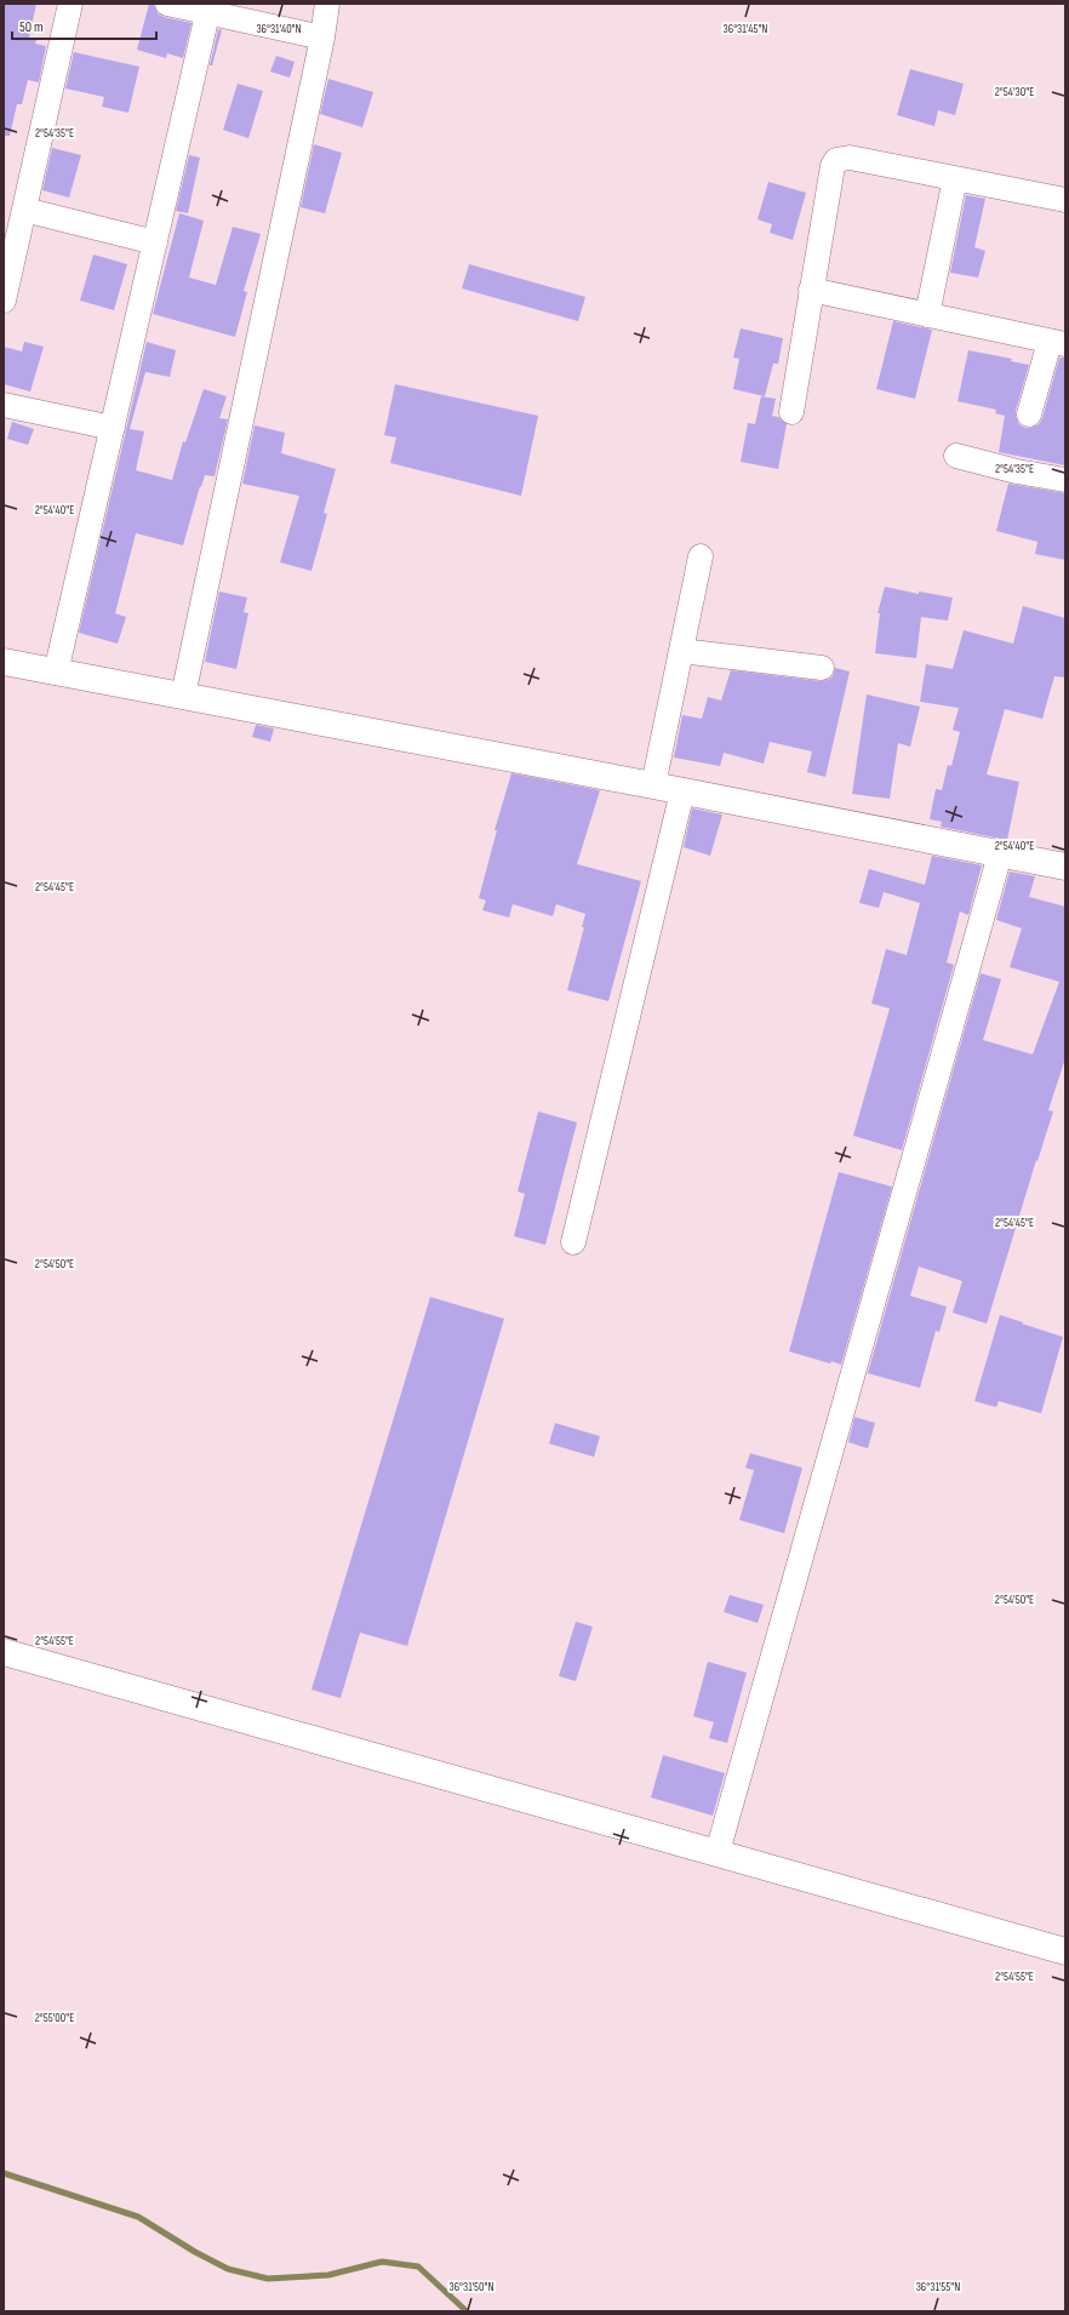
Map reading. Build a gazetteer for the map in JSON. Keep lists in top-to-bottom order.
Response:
{
  "scale_bar": "50 m",
  "coordinates": [
    "36°31'40\"N",
    "36°31'45\"N",
    "2°54'30\"E",
    "2°54'35\"E",
    "2°54'40\"E",
    "2°54'45\"E",
    "2°54'50\"E",
    "2°54'55\"E",
    "2°55'00\"E",
    "36°31'50\"N",
    "36°31'55\"N"
  ]
}
